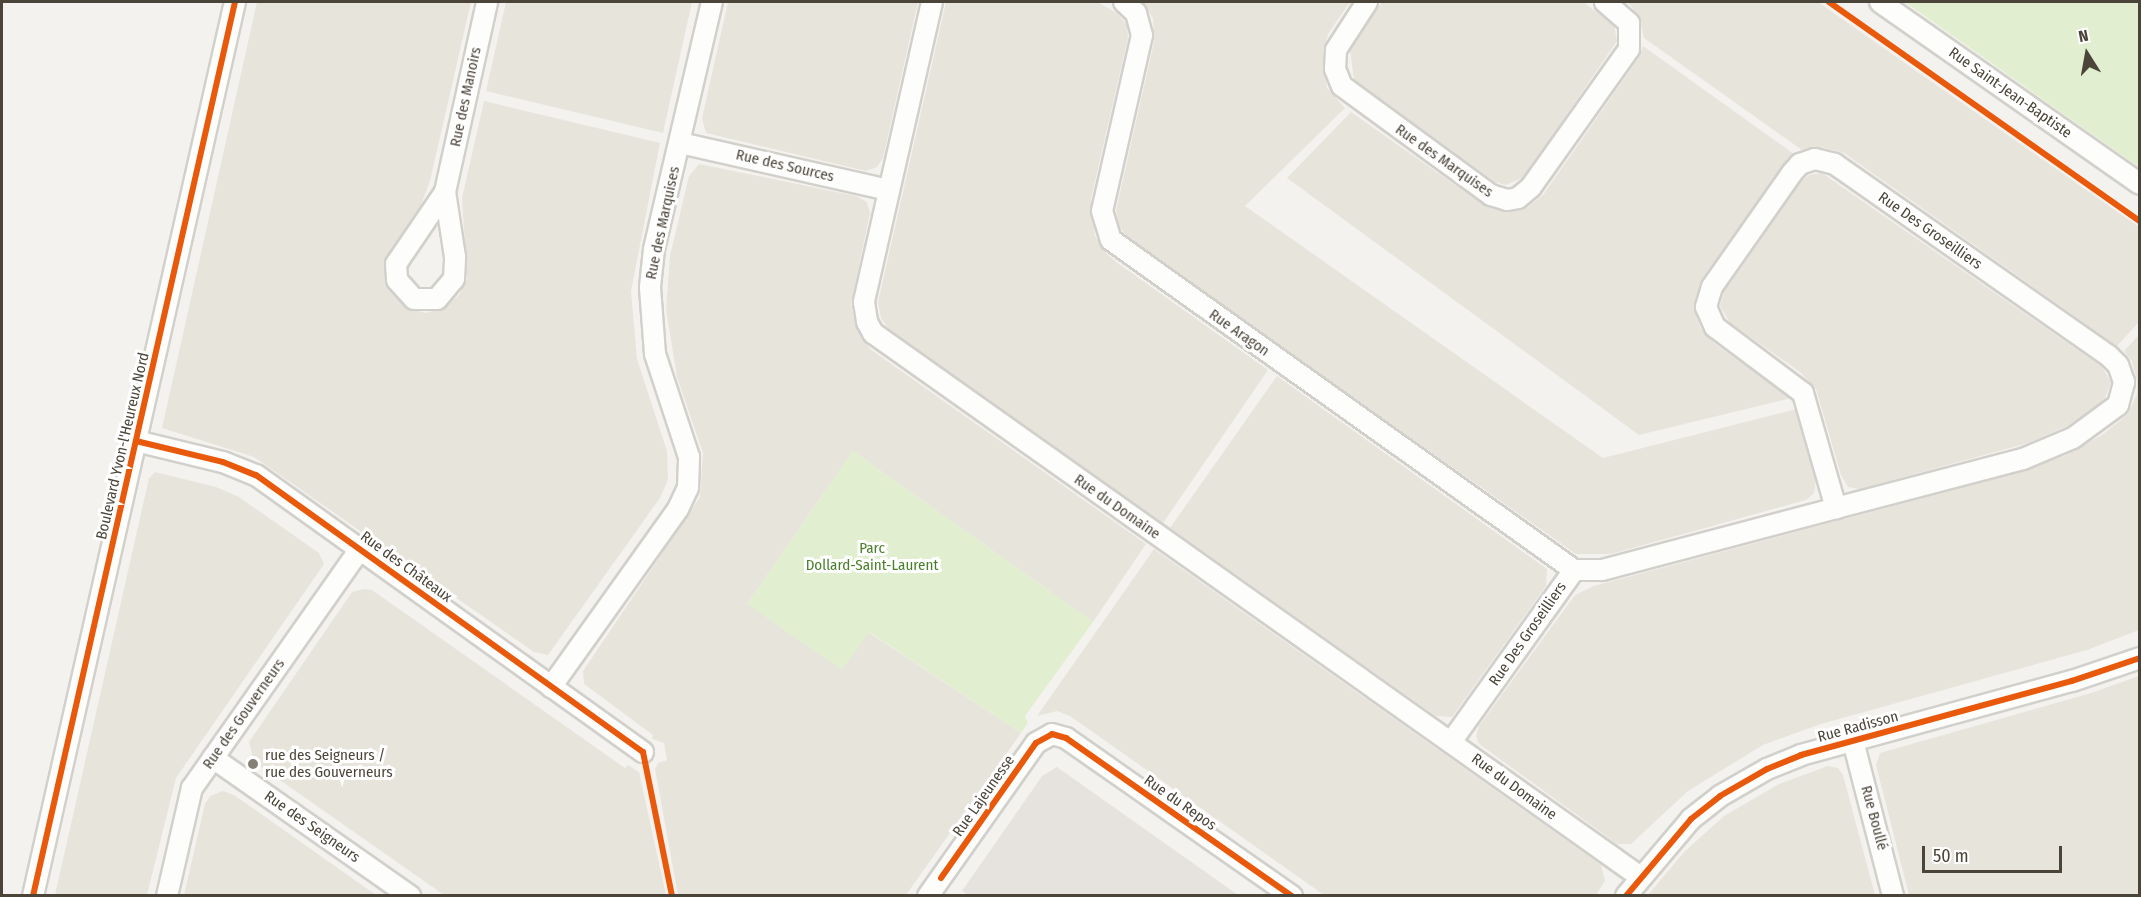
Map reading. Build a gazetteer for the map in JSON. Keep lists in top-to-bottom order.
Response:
{
  "streets": {
    "street": [
      "Rue Saint-Jean-Baptiste",
      "Rue des Manoirs",
      "Rue des Marquises",
      "Rue des Sources",
      "Rue Des Groseilliers",
      "Rue Aragon",
      "Boulevard Yvon-l'Heureux Nord",
      "Rue du Domaine",
      "Rue des Châteaux",
      "Rue des Gouverneurs",
      "Rue Radisson",
      "Rue Lajeunesse",
      "Rue du Repos",
      "Rue Boullé",
      "Rue des Seigneurs"
    ]
  },
  "crossings": [
    ["Rue des Marquises", "Rue des Sources"],
    ["Rue des Marquises", "Rue des Châteaux"],
    ["Rue des Sources", "Rue du Domaine"],
    ["Rue Des Groseilliers", "Rue Aragon"],
    ["Rue Des Groseilliers", "Rue du Domaine"],
    ["Boulevard Yvon-l'Heureux Nord", "Rue des Châteaux"],
    ["Rue du Domaine", "Rue Radisson"],
    ["Rue des Châteaux", "Rue des Gouverneurs"],
    ["Rue des Gouverneurs", "Rue des Seigneurs"],
    ["Rue Radisson", "Rue Boullé"],
    ["Rue Lajeunesse", "Rue du Repos"]
  ],
  "parks": ["Parc Dollard-Saint-Laurent"],
  "places": ["rue des Seigneurs / rue des Gouverneurs"],
  "scale_bar": "50 m",
  "north": "top"
}
